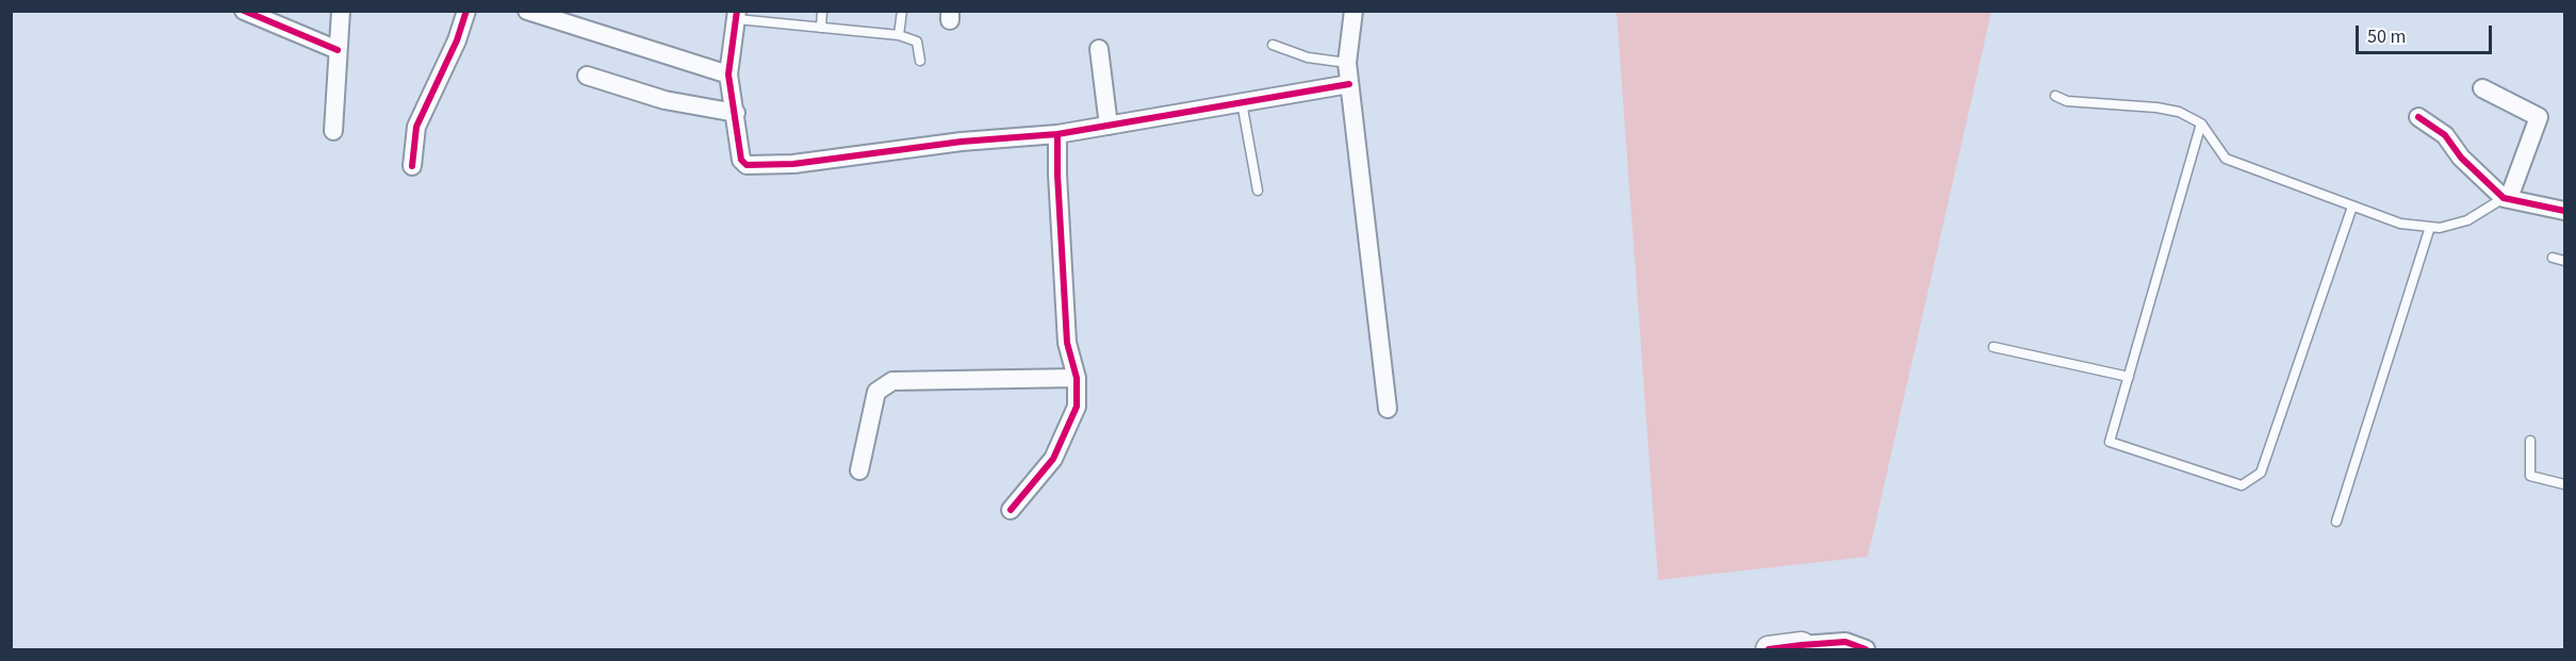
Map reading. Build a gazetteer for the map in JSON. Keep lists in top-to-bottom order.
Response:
{
  "scale_bar": "50 m"
}
